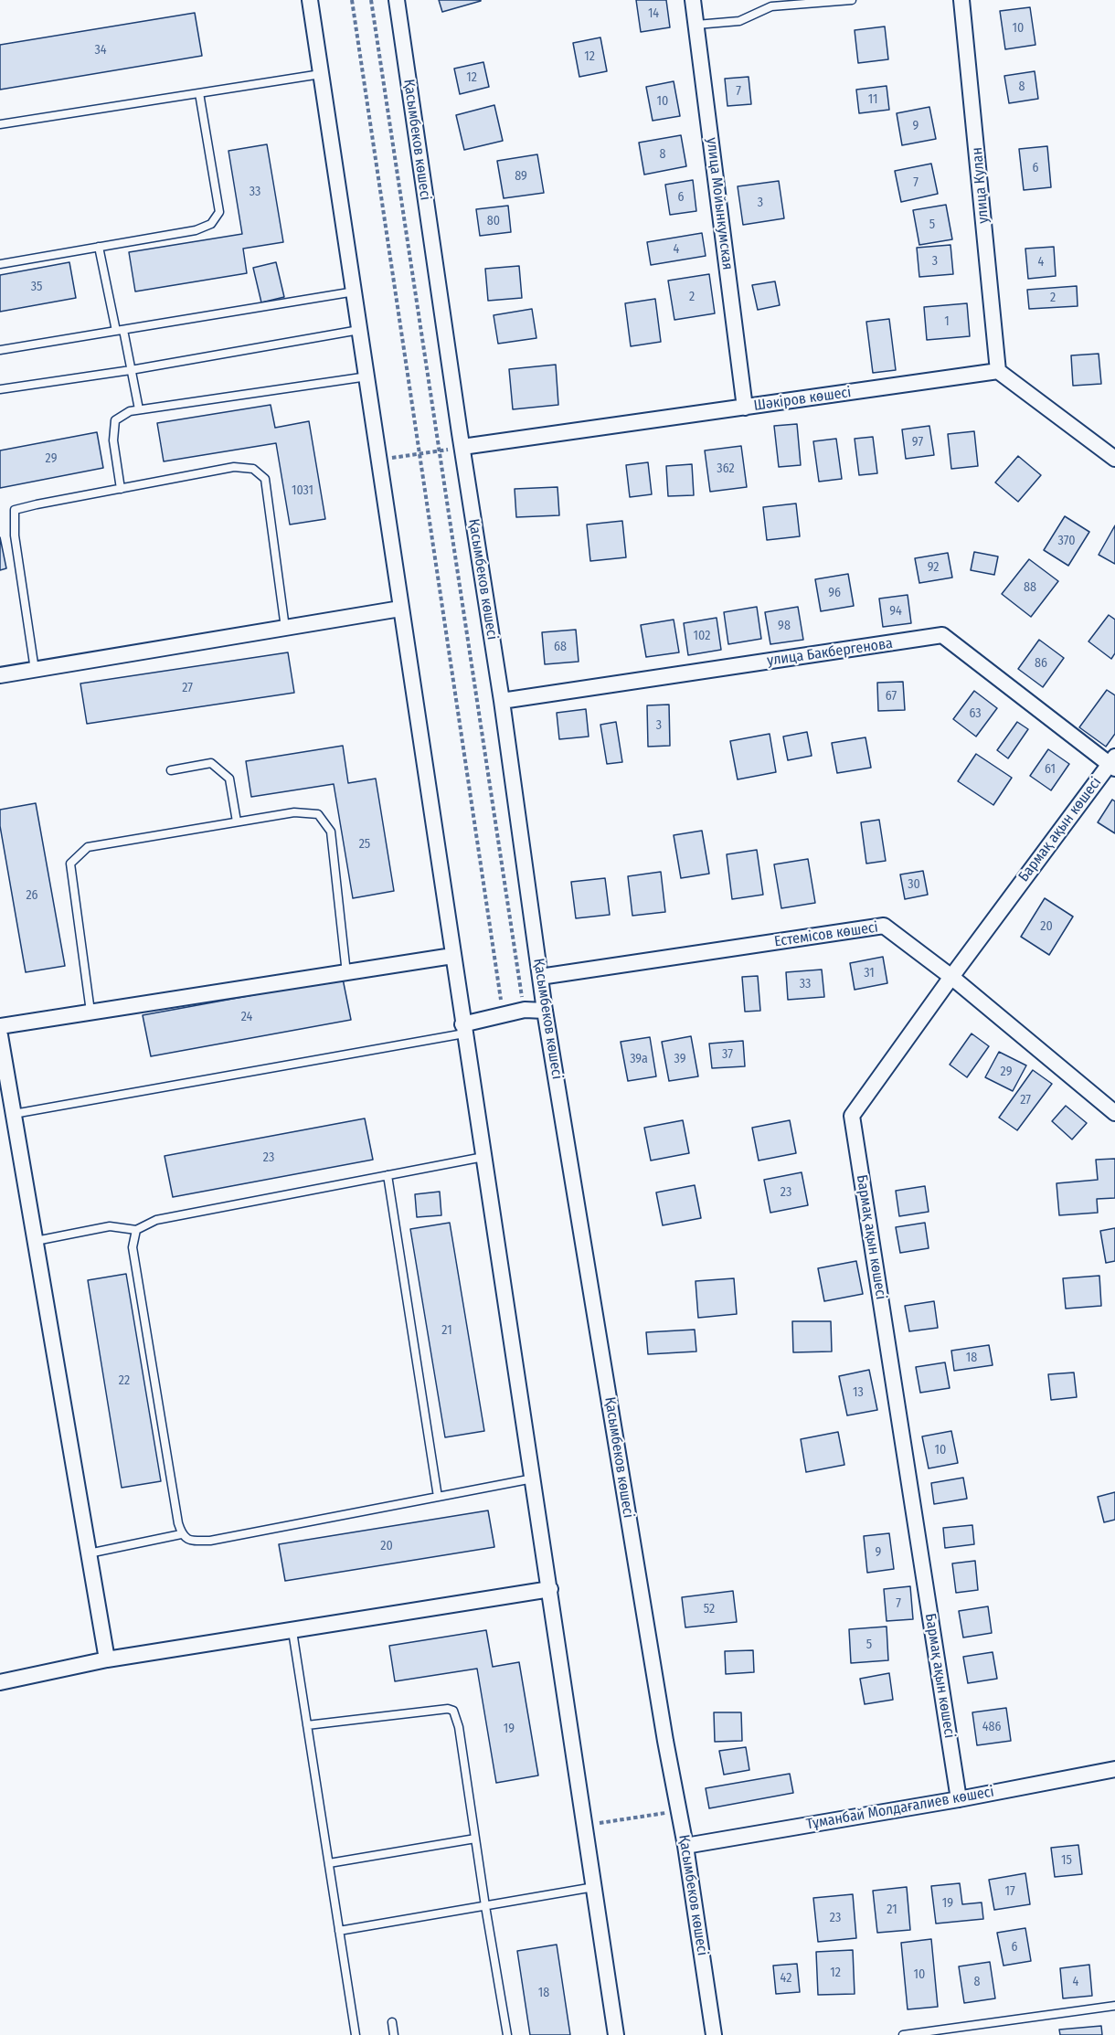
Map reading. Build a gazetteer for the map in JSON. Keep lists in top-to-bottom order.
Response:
{
  "streets": {
    "street": [
      "Қасымбеков көшесі",
      "улица Кулан",
      "улица Мойынкумская",
      "Шәкіров көшесі",
      "улица Бакбергенова",
      "Бармақ ақын көшесі",
      "Естемісов көшесі",
      "Тұманбай Молдағалиев көшесі"
    ]
  },
  "crossings": [
    ["Қасымбеков көшесі", "Шәкіров көшесі"],
    ["Қасымбеков көшесі", "улица Бакбергенова"],
    ["Қасымбеков көшесі", "Естемісов көшесі"],
    ["Қасымбеков көшесі", "Тұманбай Молдағалиев көшесі"],
    ["улица Кулан", "Шәкіров көшесі"],
    ["улица Мойынкумская", "Шәкіров көшесі"],
    ["улица Бакбергенова", "Бармақ ақын көшесі"],
    ["Бармақ ақын көшесі", "Естемісов көшесі"],
    ["Бармақ ақын көшесі", "Тұманбай Молдағалиев көшесі"]
  ],
  "house_numbers": [
    "14",
    "10",
    "34",
    "12",
    "12",
    "8",
    "7",
    "11",
    "10",
    "9",
    "8",
    "6",
    "89",
    "7",
    "33",
    "6",
    "3",
    "80",
    "5",
    "4",
    "3",
    "4",
    "35",
    "2",
    "2",
    "1",
    "97",
    "29",
    "362",
    "1031",
    "370",
    "92",
    "88",
    "96",
    "94",
    "98",
    "102",
    "68",
    "86",
    "27",
    "67",
    "63",
    "3",
    "61",
    "25",
    "30",
    "26",
    "20",
    "31",
    "33",
    "24",
    "37",
    "39а",
    "39",
    "29",
    "27",
    "23",
    "23",
    "21",
    "18",
    "22",
    "13",
    "10",
    "20",
    "9",
    "7",
    "52",
    "5",
    "486",
    "19",
    "15",
    "17",
    "19",
    "21",
    "23",
    "6",
    "12",
    "10",
    "42",
    "8",
    "4",
    "18"
  ]
}
